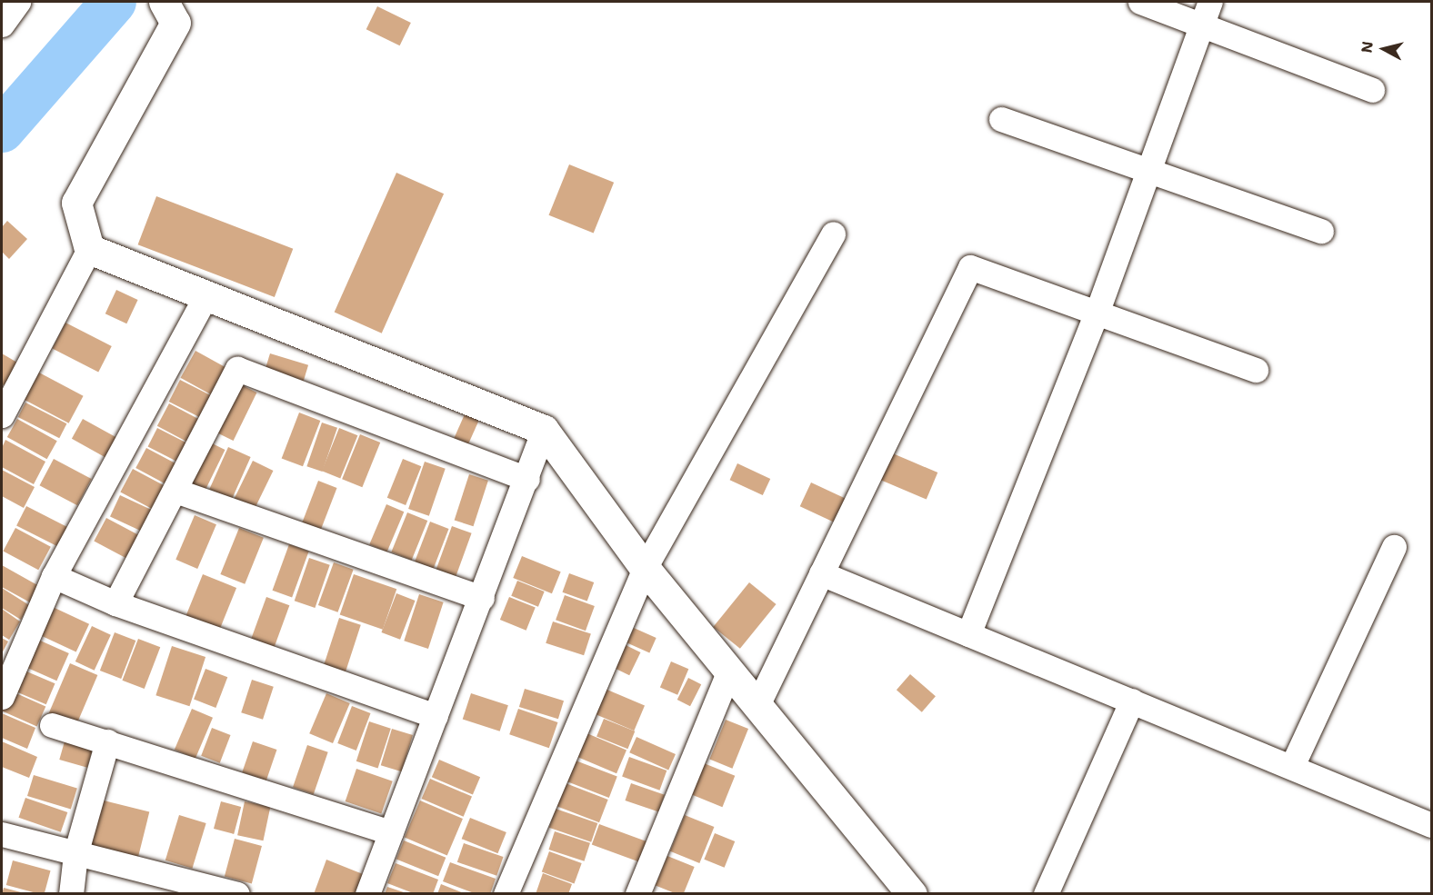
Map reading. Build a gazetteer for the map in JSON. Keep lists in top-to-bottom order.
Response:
{
  "north": "left"
}
